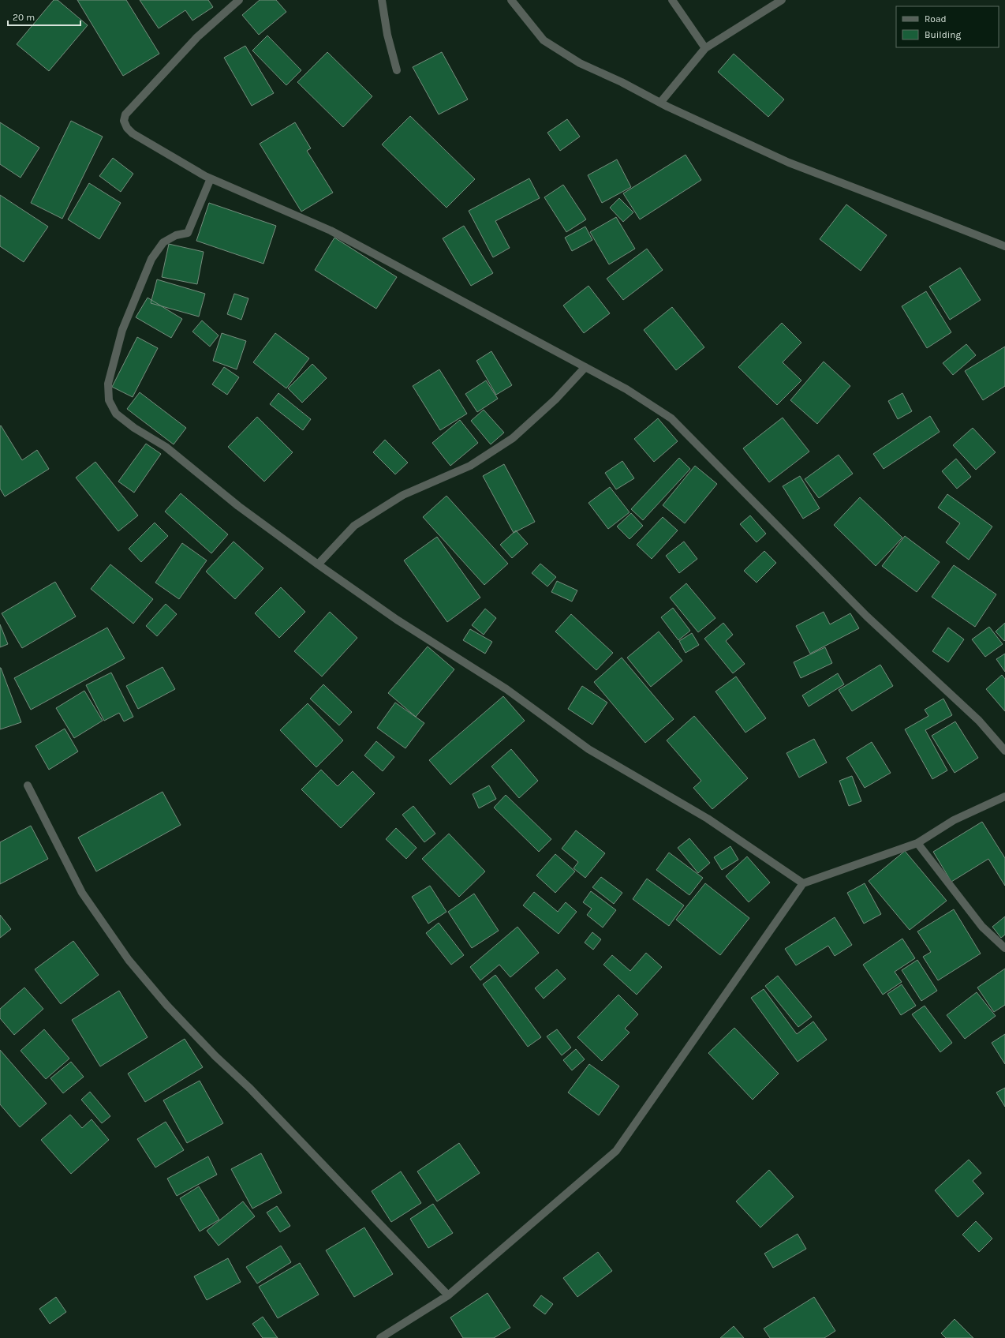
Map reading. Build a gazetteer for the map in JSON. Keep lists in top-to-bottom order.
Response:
{
  "legend": ["Road", "Building"],
  "scale_bar": "20 m"
}
